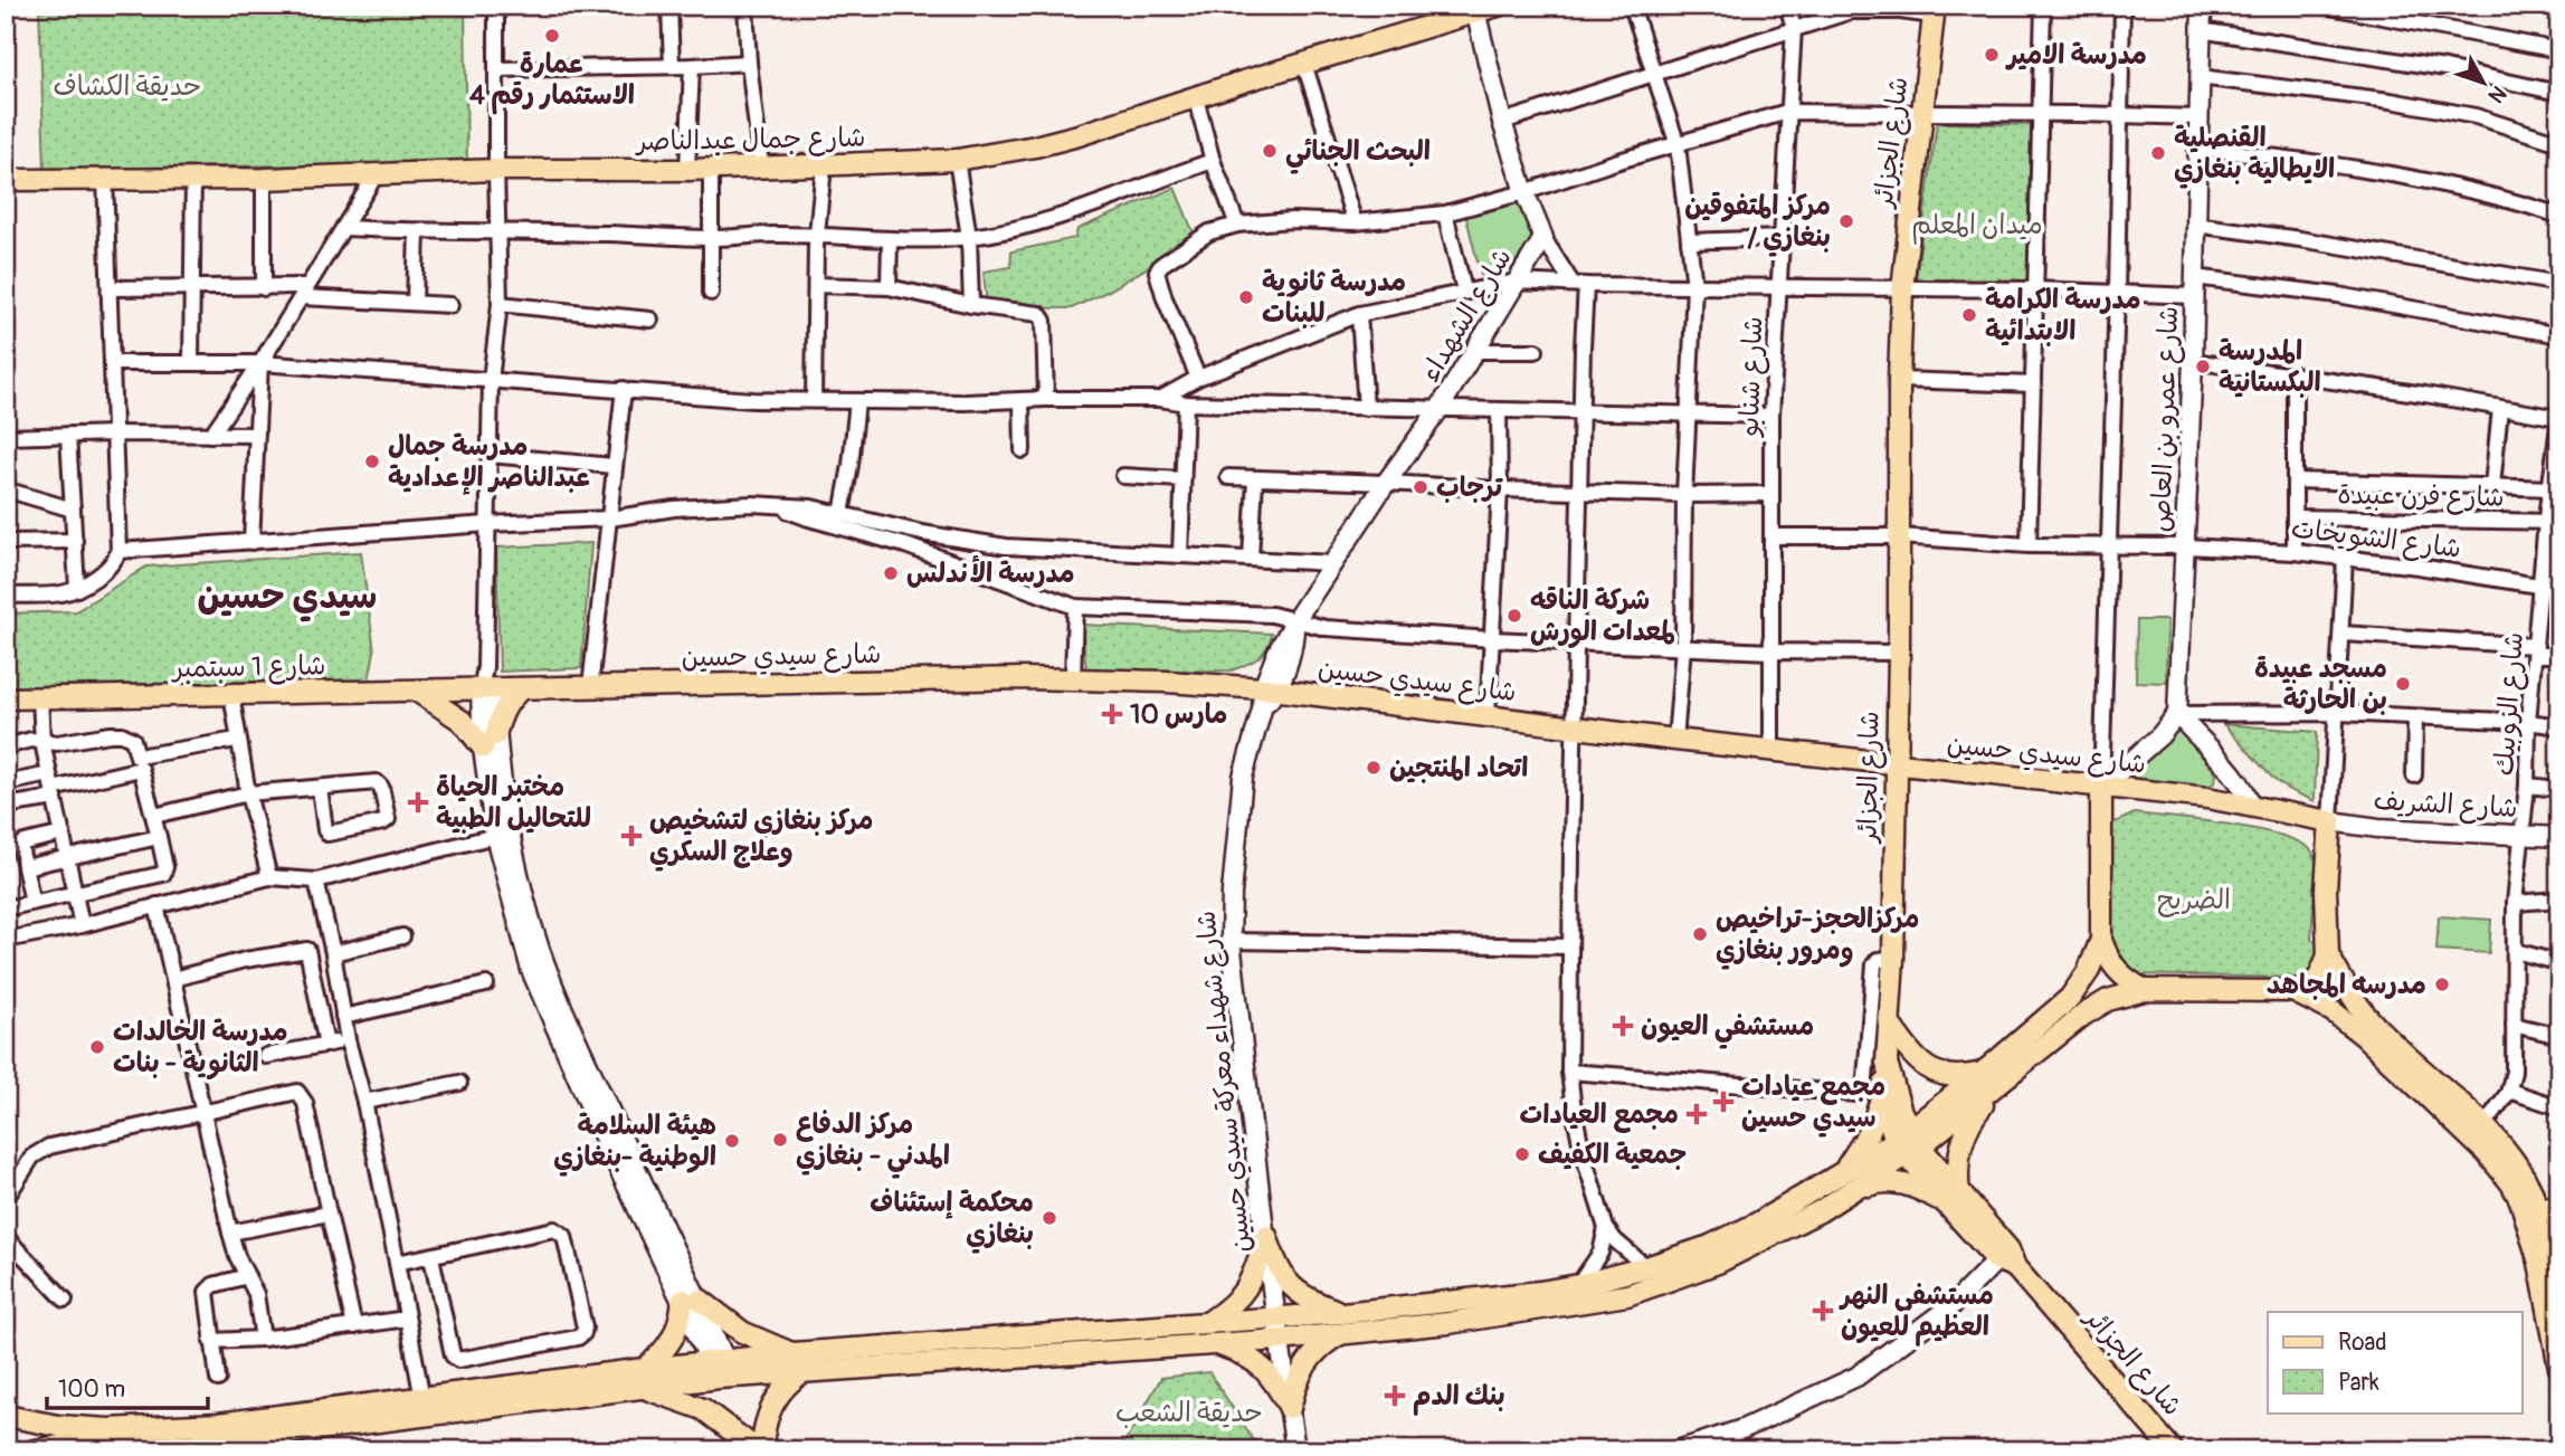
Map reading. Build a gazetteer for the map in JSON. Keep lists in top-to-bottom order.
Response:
{
  "streets": {
    "main road": [
      "شارع جمال عبدالناصر",
      "شارع الجزائر",
      "شارع سيدي حسين",
      "شارع 1 سبتمبر"
    ],
    "street": [
      "شارع الشهداء",
      "شارع شنابو",
      "شارع عمرو بن العاص",
      "شارع فرن عبيدة",
      "شارع الشويخات",
      "شارع الزوبيك",
      "شارع الشريف",
      "شارع شهداء معركة سيدي حسين"
    ]
  },
  "crossings": [
    ["شارع جمال عبدالناصر", "شارع الشهداء"],
    ["شارع الجزائر", "شارع الشويخات"],
    ["شارع الجزائر", "شارع سيدي حسين"],
    ["شارع الشهداء", "شارع سيدي حسين"],
    ["شارع الشهداء", "شارع شهداء معركة سيدي حسين"],
    ["شارع شنابو", "شارع الشويخات"],
    ["شارع شنابو", "شارع سيدي حسين"],
    ["شارع عمرو بن العاص", "شارع الشويخات"],
    ["شارع فرن عبيدة", "شارع الزوبيك"],
    ["شارع الشويخات", "شارع الزوبيك"],
    ["شارع سيدي حسين", "شارع 1 سبتمبر"],
    ["شارع سيدي حسين", "شارع الشريف"],
    ["شارع سيدي حسين", "شارع شهداء معركة سيدي حسين"],
    ["شارع الزوبيك", "شارع الشريف"]
  ],
  "districts": ["سيدي حسين"],
  "parks": [
    "حديقة الكشاف",
    "ميدان المعلم",
    "الضريح",
    "حديقة الشعب"
  ],
  "places": {
    "other": [
      "عمارة الاستثمار رقم 4",
      "مدرسة الامير",
      "البحث الجنائي",
      "القنصلية الايطالية بنغازي",
      "مركز المتفوقين / بنغازي",
      "مدرسة ثانوية للبنات",
      "مدرسة الكرامة الابتدائية",
      "المدرسة البكستانية",
      "مدرسة جمال عبدالناصر الإعدادية",
      "ترجاب",
      "مدرسة الأندلس",
      "شركة الناقه لمعدات الورش",
      "مسجد عبيدة بن الحارثة",
      "اتحاد المنتجين",
      "مركزالحجز-تراخيص ومرور بنغازي",
      "مدرسه المجاهد",
      "مدرسة الخالدات الثانوية - بنات",
      "مركز الدفاع المدني - بنغازي",
      "هيئة السلامة الوطنية -بنغازي",
      "جمعية الكفيف",
      "محكمة إستئناف بنغازي"
    ],
    "health": [
      "10 مارس",
      "مختبر الحياة للتحاليل الطبية",
      "مركز بنغازي لتشخيص وعلاج السكري",
      "مستشفي العيون",
      "مجمع عيادات سيدي حسين",
      "مجمع العيادات",
      "مستشفى النهر العظيم للعيون",
      "بنك الدم"
    ]
  },
  "legend": ["Road", "Park"],
  "scale_bar": "100 m",
  "north": "bottom right"
}
